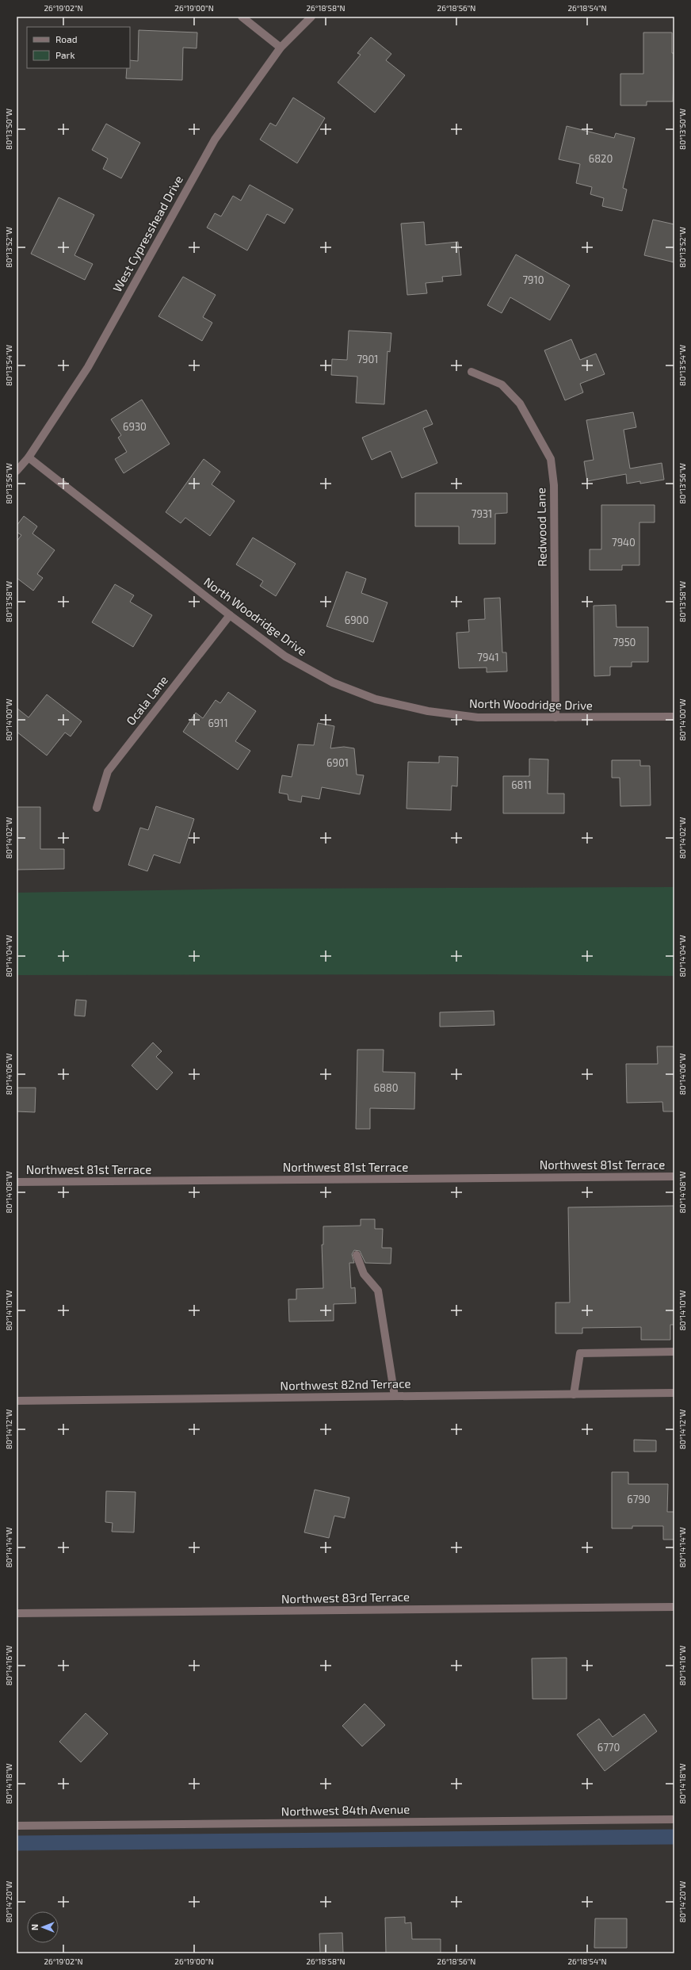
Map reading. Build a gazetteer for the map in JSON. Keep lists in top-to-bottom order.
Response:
{
  "streets": {
    "street": [
      "West Cypresshead Drive",
      "Redwood Lane",
      "North Woodridge Drive",
      "Ocala Lane",
      "Northwest 81st Terrace",
      "Northwest 82nd Terrace",
      "Northwest 83rd Terrace",
      "Northwest 84th Avenue"
    ]
  },
  "crossings": [
    ["West Cypresshead Drive", "North Woodridge Drive"],
    ["Redwood Lane", "North Woodridge Drive"],
    ["North Woodridge Drive", "Ocala Lane"]
  ],
  "house_numbers": [
    "6820",
    "7910",
    "7901",
    "6930",
    "7931",
    "7940",
    "6900",
    "7950",
    "7941",
    "6911",
    "6901",
    "6811",
    "6880",
    "6790",
    "6770"
  ],
  "legend": ["Road", "Park"],
  "north": "left",
  "coordinates": [
    "26°19'02\"N",
    "26°19'00\"N",
    "26°18'58\"N",
    "26°18'56\"N",
    "26°18'54\"N",
    "80°13'50\"W",
    "80°13'52\"W",
    "80°13'54\"W",
    "80°13'56\"W",
    "80°13'58\"W",
    "80°14'00\"W",
    "80°14'02\"W",
    "80°14'04\"W",
    "80°14'06\"W",
    "80°14'08\"W",
    "80°14'10\"W",
    "80°14'12\"W",
    "80°14'14\"W",
    "80°14'16\"W",
    "80°14'18\"W",
    "80°14'20\"W"
  ]
}
